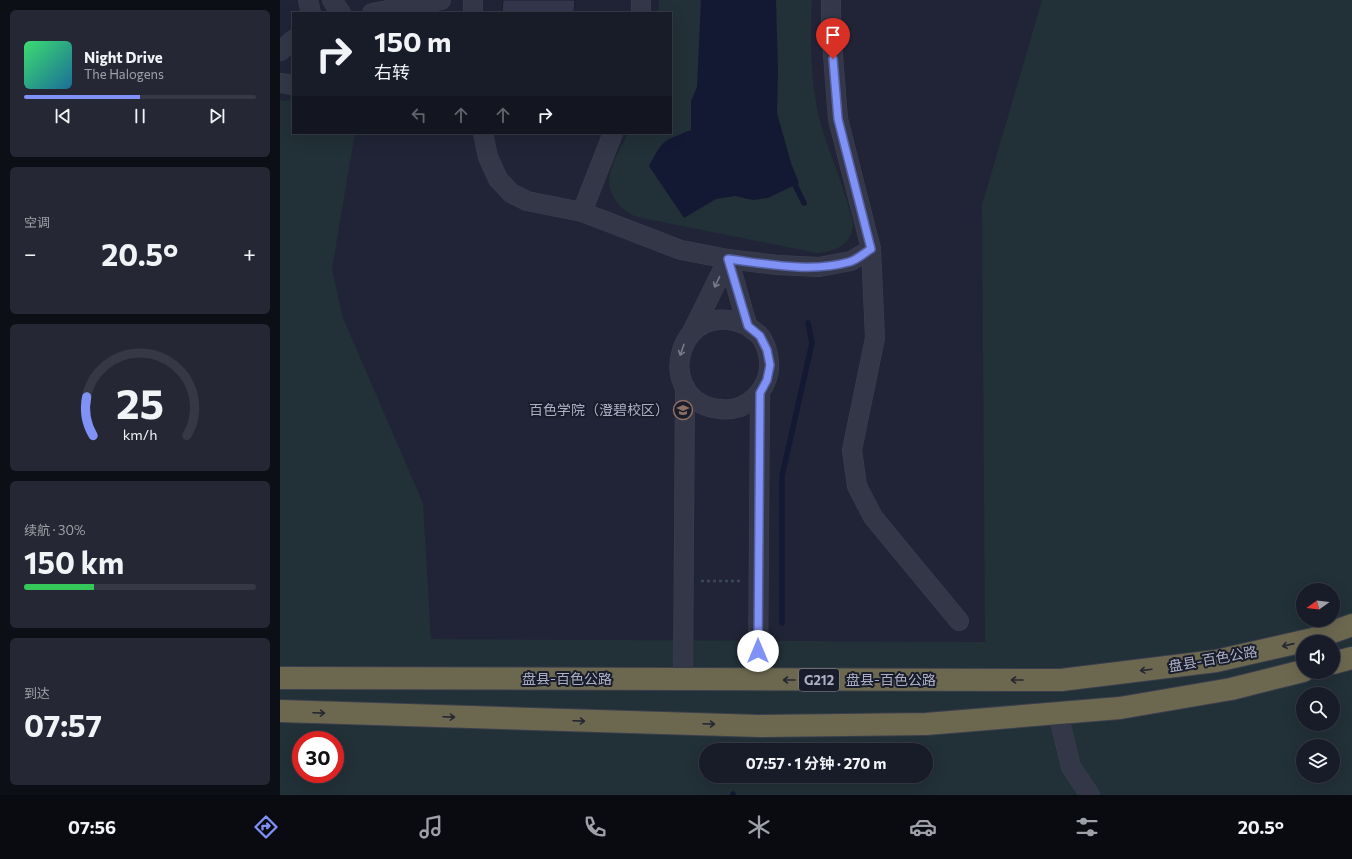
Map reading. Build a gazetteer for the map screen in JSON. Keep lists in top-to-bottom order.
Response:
{
  "streets": {
    "highway": ["盘县-百色公路", "G212"]
  },
  "places": {
    "school or university": ["百色学院（澄碧校区）"]
  },
  "north": "left",
  "page": {
    "turn": ["150 m", "右转"],
    "song": ["Night Drive", "The Halogens"],
    "tile": [
      "空调",
      ["续航 · 30%", "150 km"],
      ["到达", "07:57"]
    ],
    "heat": ["−", "20.5°", "+"],
    "limit": "30",
    "trip": "07:57 · 1 分钟 · 270 m",
    "tabs": ["07:56", "20.5°"],
    "gauge": ["25", "km/h"]
  }
}
